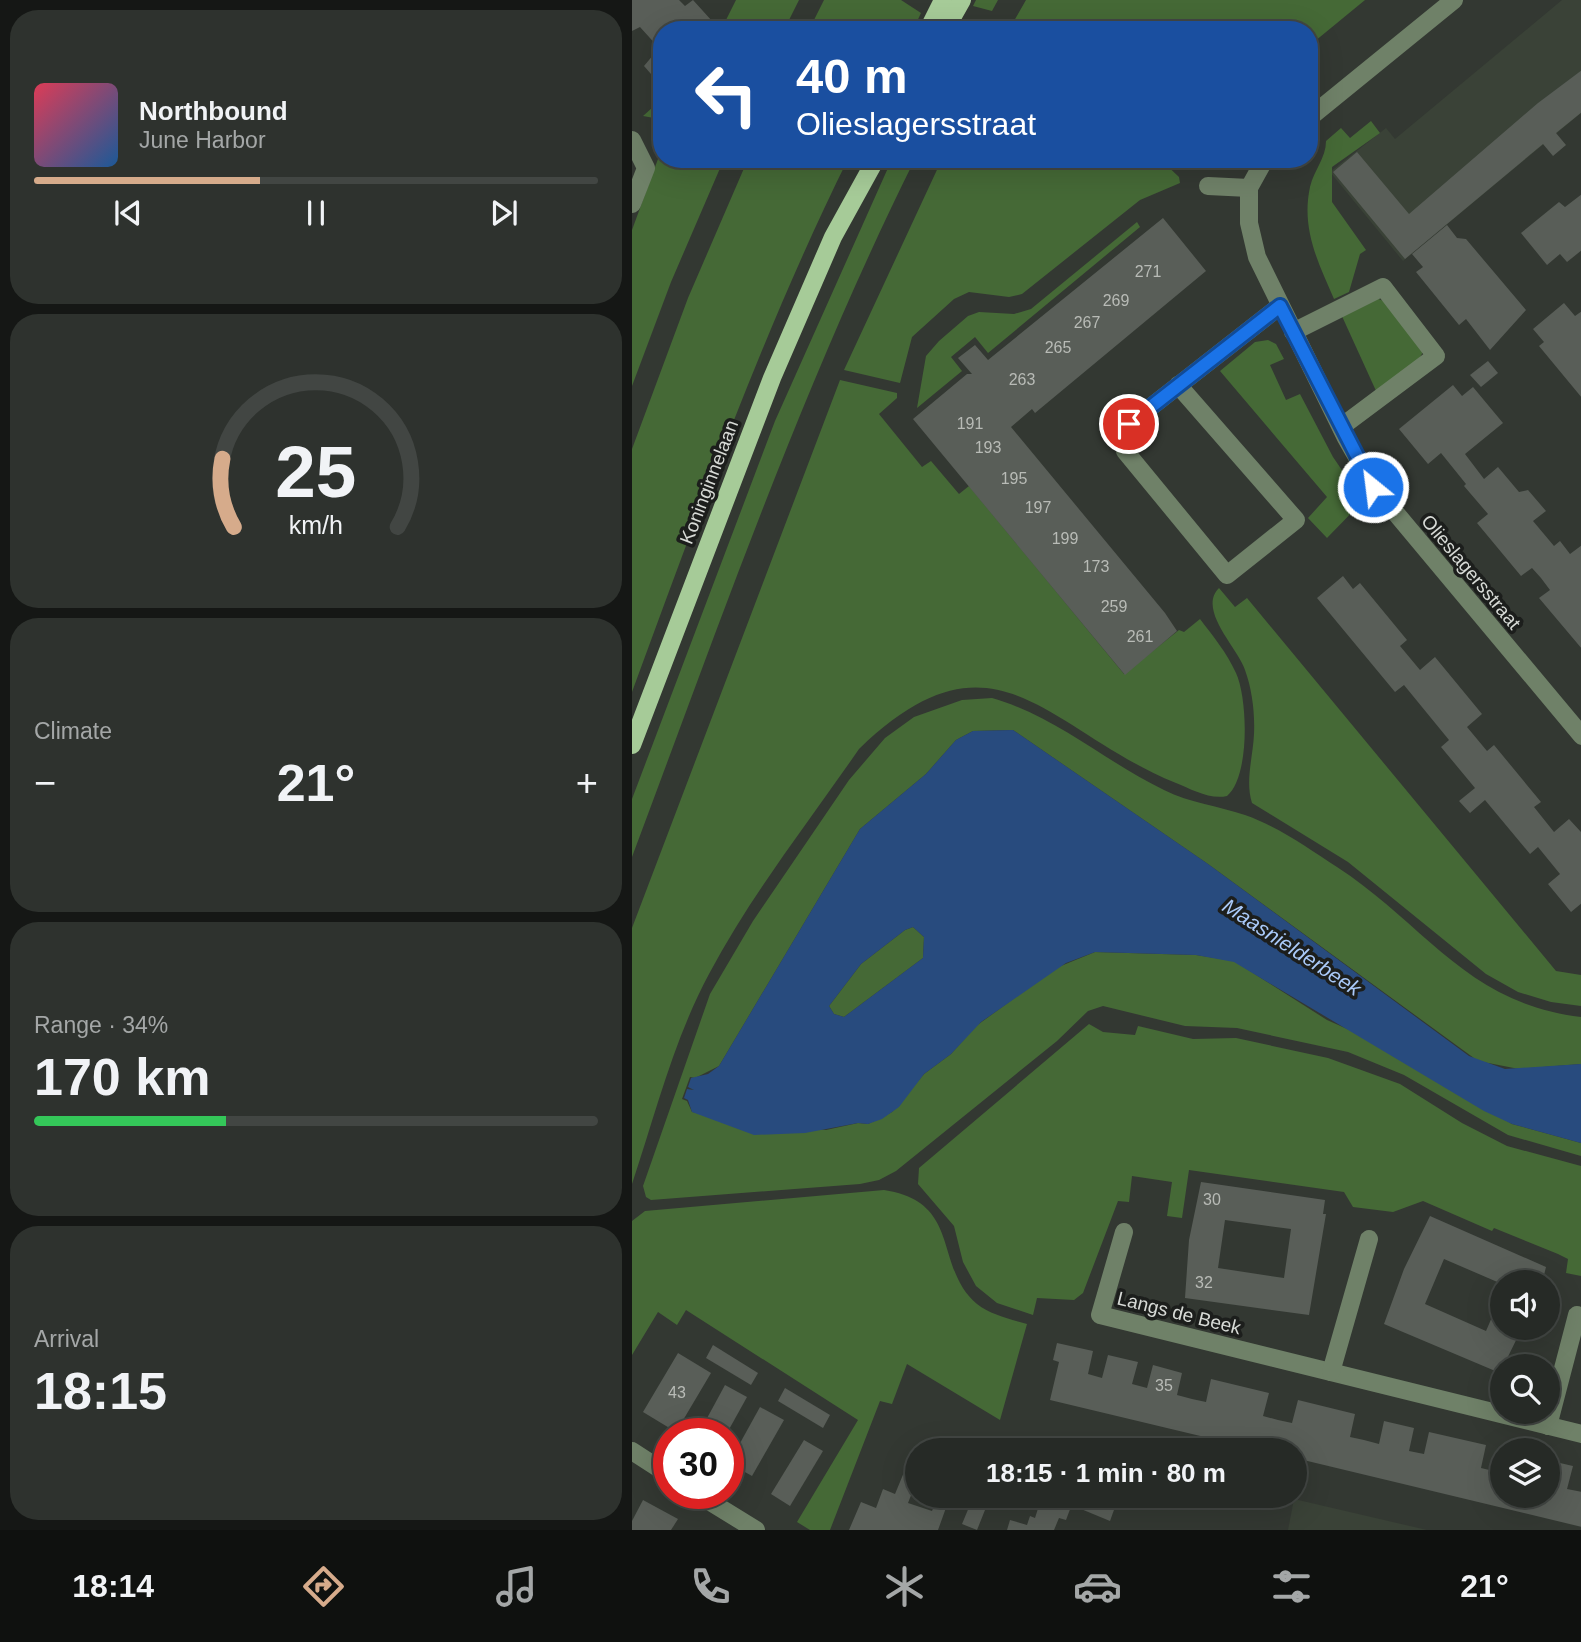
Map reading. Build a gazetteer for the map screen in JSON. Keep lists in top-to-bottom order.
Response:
{
  "streets": {
    "main road": ["Koninginnelaan"],
    "street": ["Olieslagersstraat", "Langs de Beek"]
  },
  "water": ["Maasnielderbeek"],
  "house_numbers": [
    "271",
    "269",
    "267",
    "265",
    "263",
    "191",
    "193",
    "195",
    "197",
    "199",
    "173",
    "259",
    "261",
    "30",
    "32",
    "35",
    "43"
  ],
  "page": {
    "turn": ["40 m", "Olieslagersstraat"],
    "song": ["Northbound", "June Harbor"],
    "tile": [
      "Climate",
      ["Range · 34%", "170 km"],
      ["Arrival", "18:15"]
    ],
    "heat": ["−", "21°", "+"],
    "limit": "30",
    "trip": "18:15 · 1 min · 80 m",
    "tabs": ["18:14", "21°"],
    "gauge": ["25", "km/h"]
  }
}
